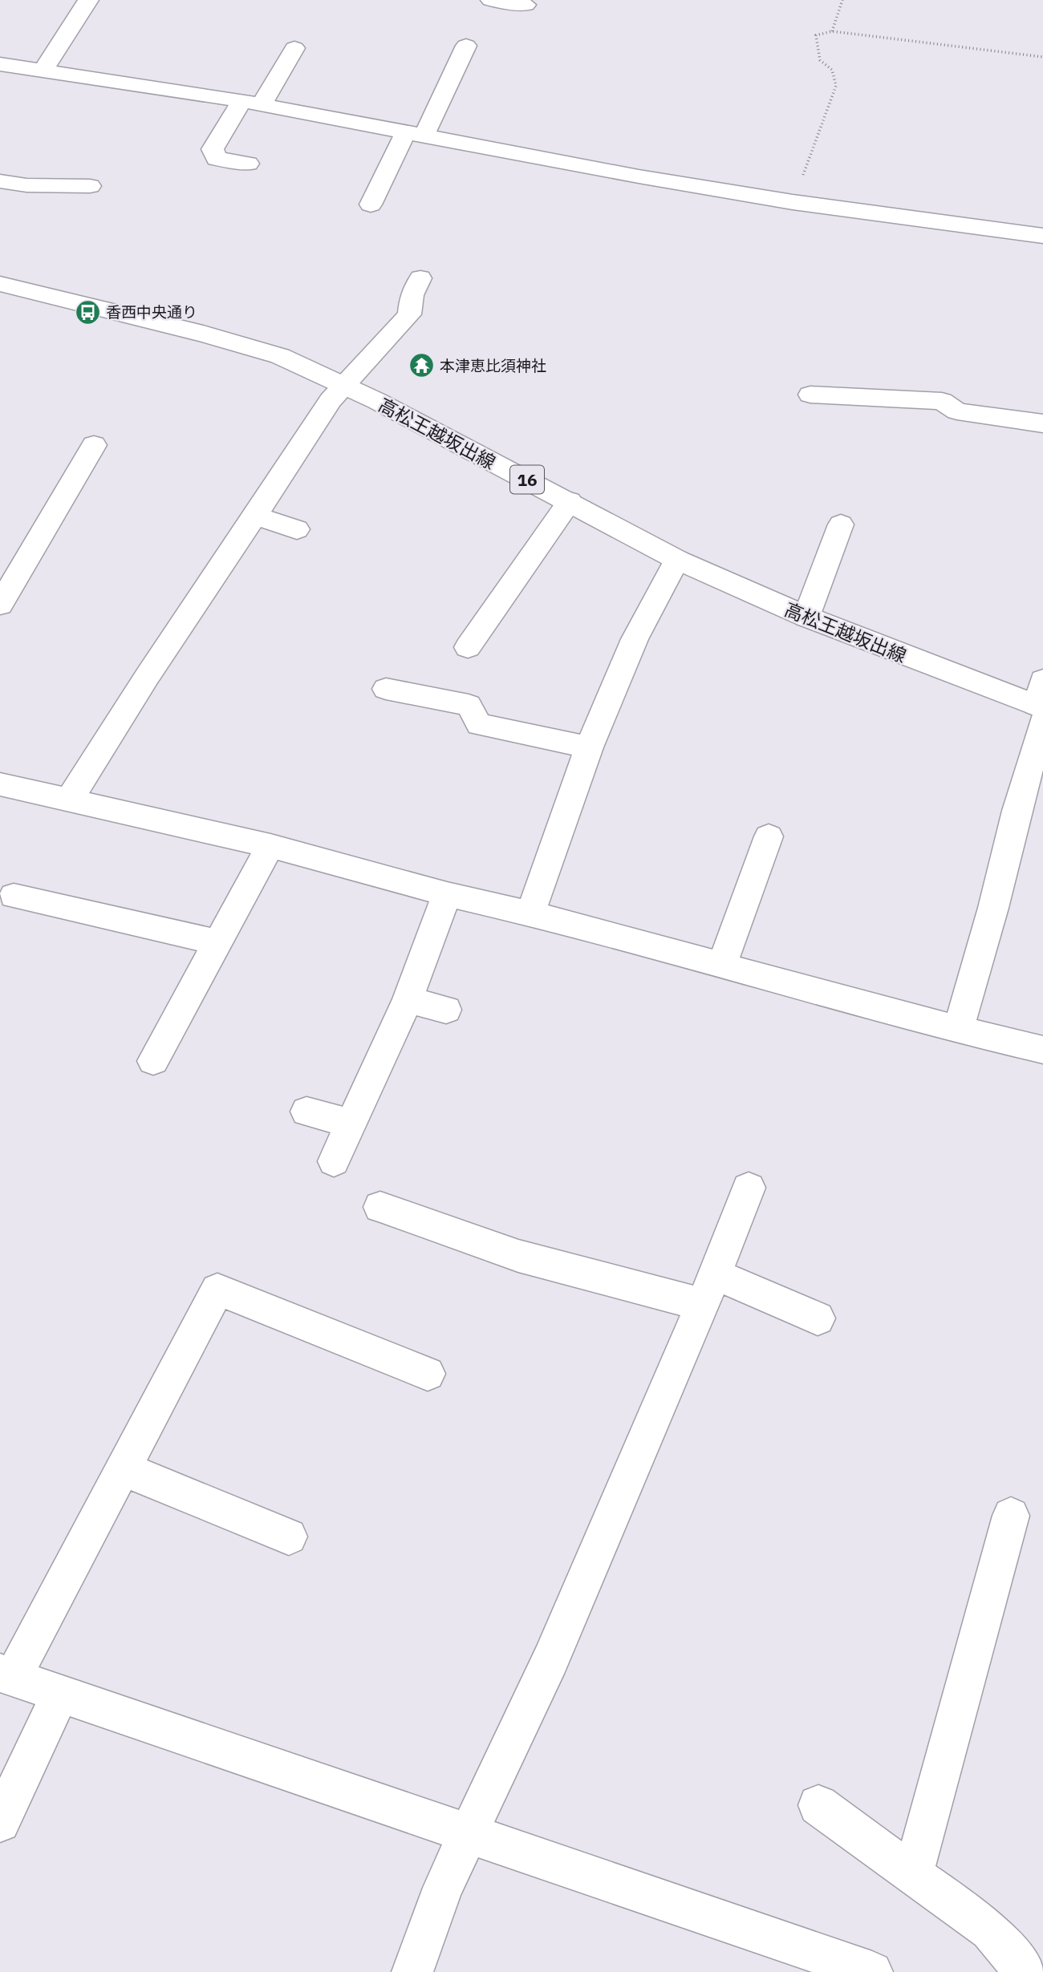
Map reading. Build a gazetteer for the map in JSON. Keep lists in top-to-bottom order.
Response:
{
  "streets": {
    "street": ["高松王越坂出線", "16"]
  },
  "places": {
    "bus stop": ["香西中央通り"],
    "temple": ["本津恵比須神社"]
  }
}
